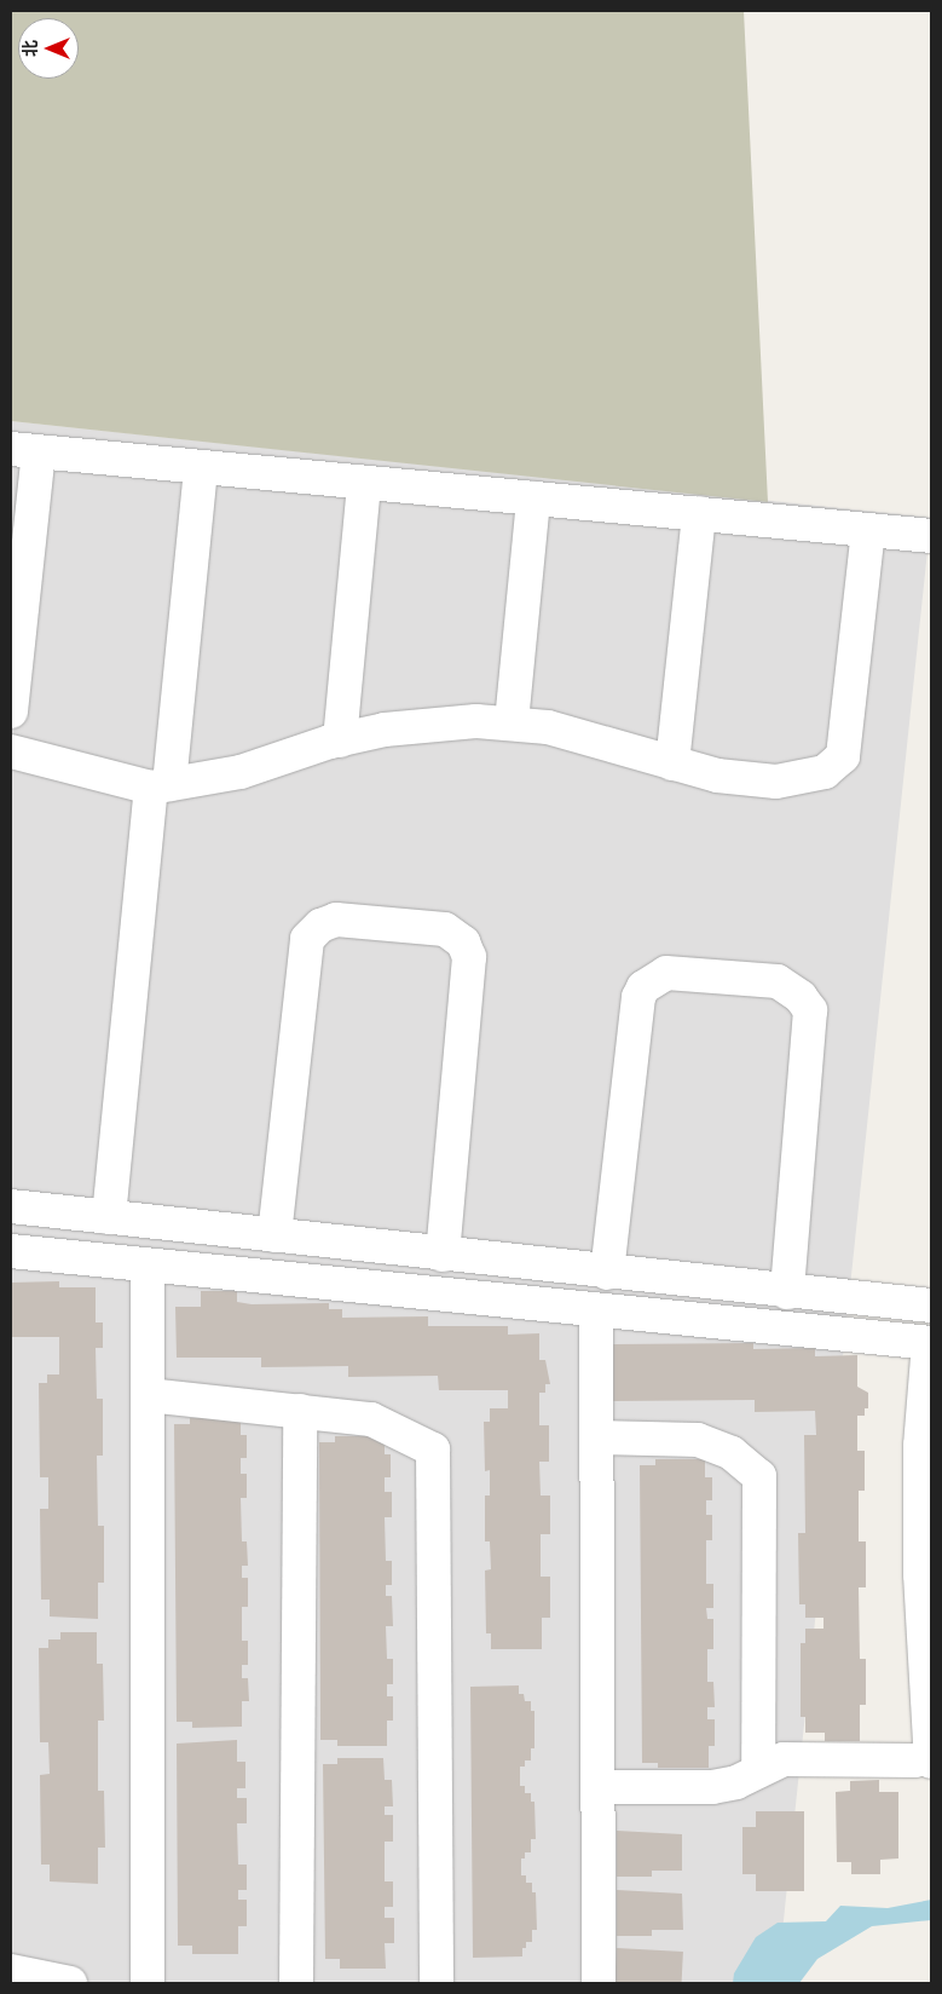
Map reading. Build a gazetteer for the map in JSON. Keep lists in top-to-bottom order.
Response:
{
  "north": "left"
}
